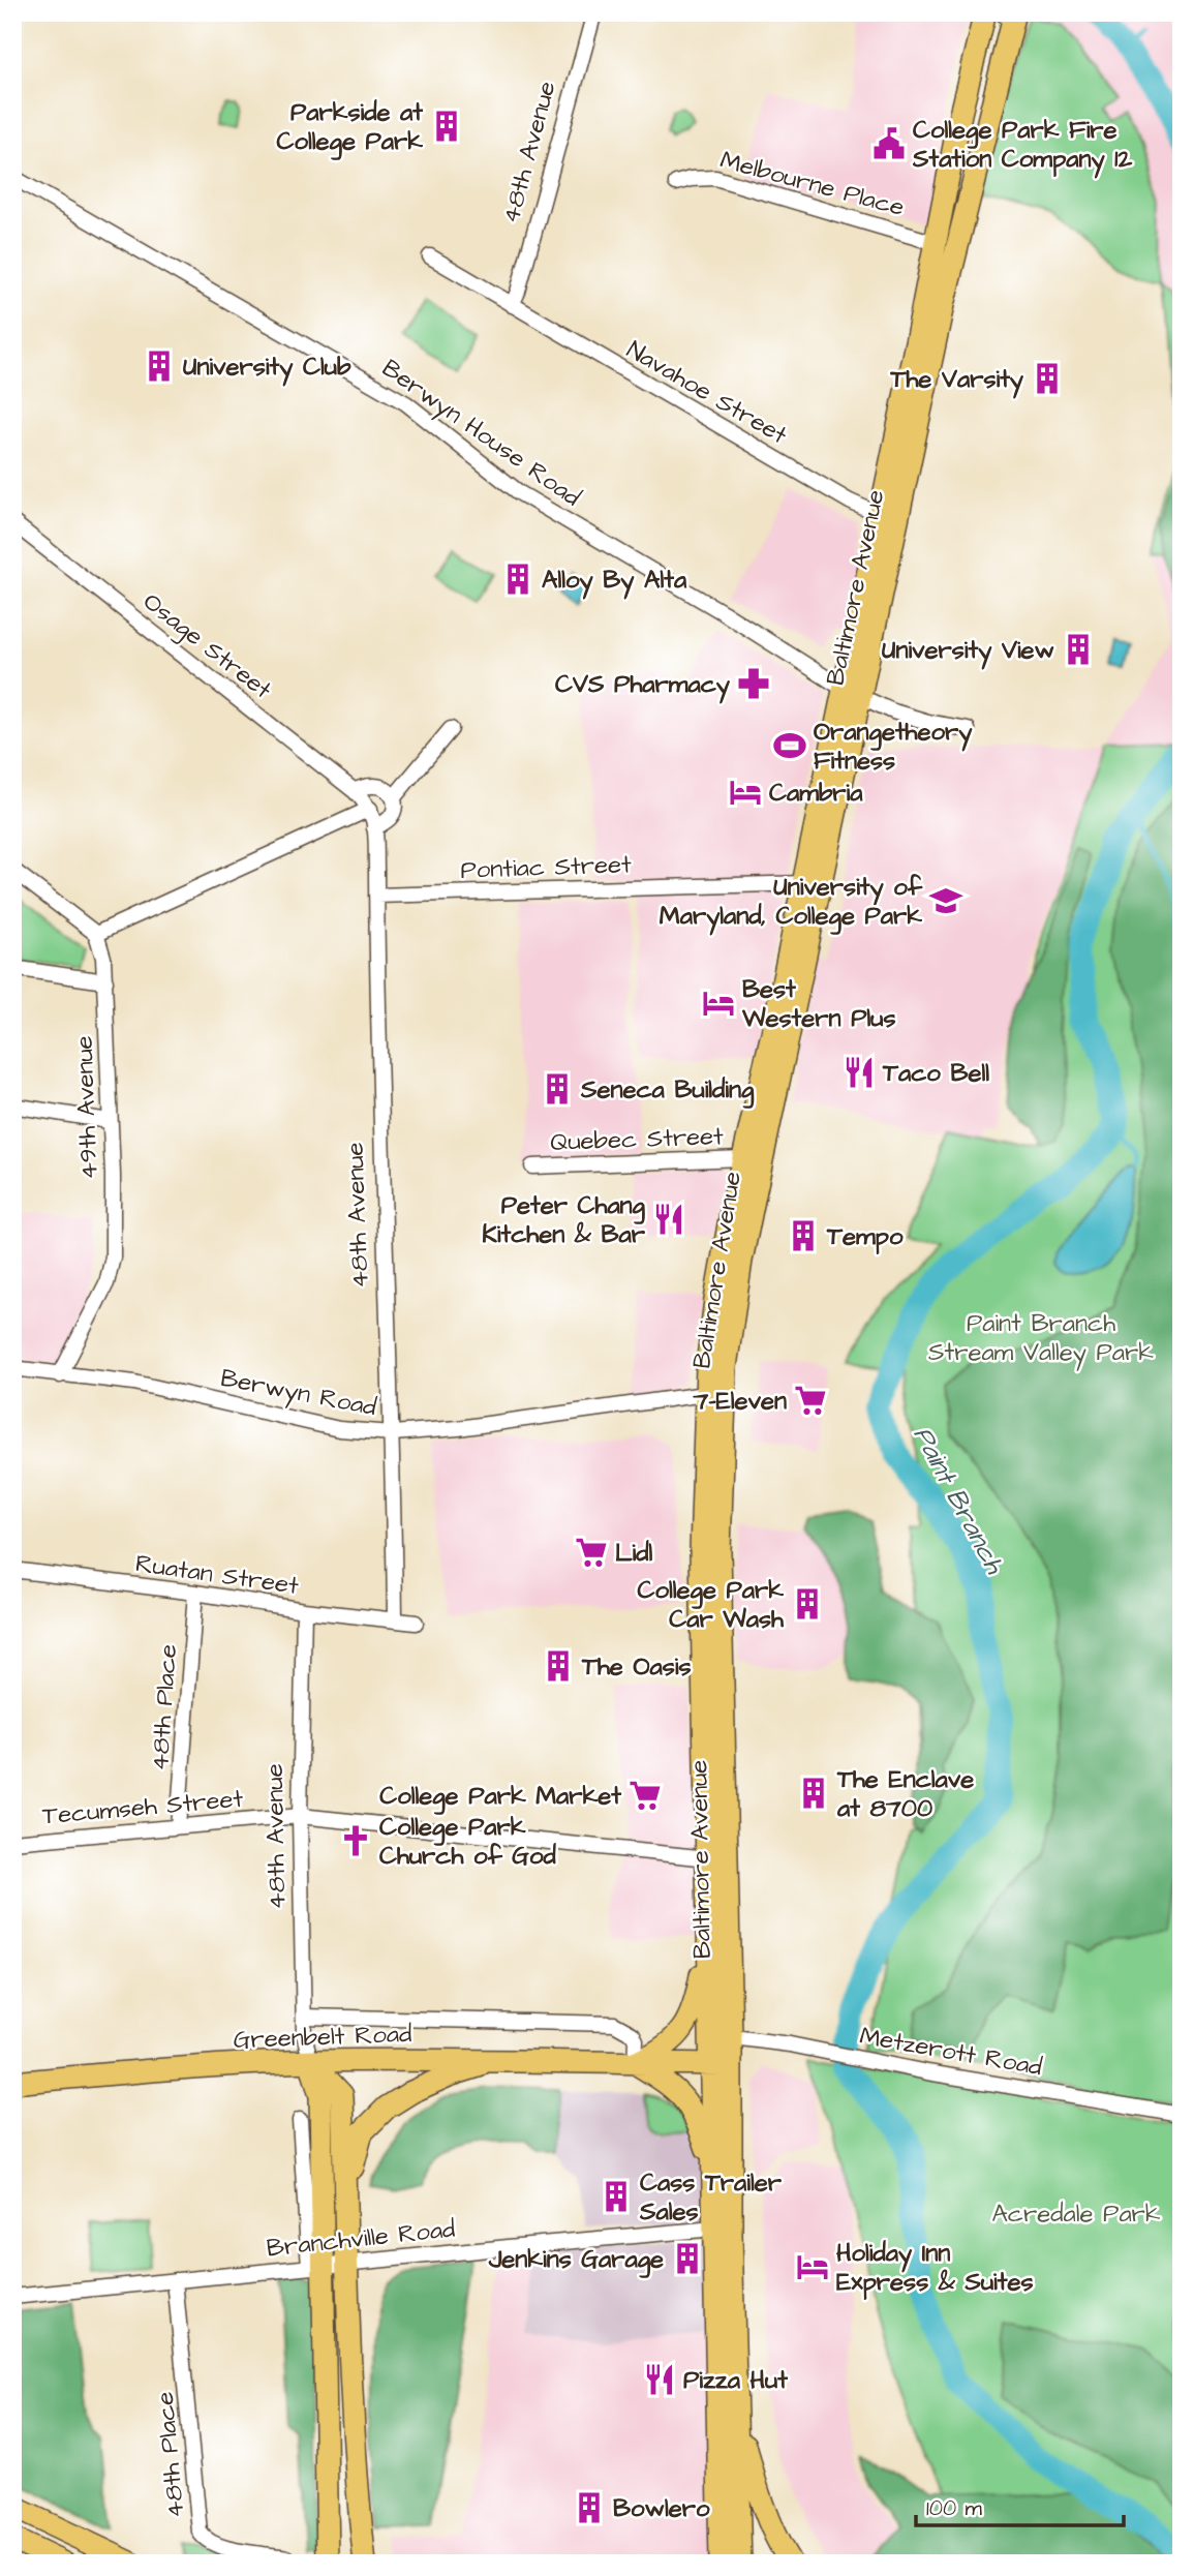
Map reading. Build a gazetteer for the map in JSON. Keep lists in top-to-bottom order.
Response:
{
  "streets": {
    "main road": ["48th Avenue", "Baltimore Avenue", "Greenbelt Road"],
    "street": [
      "Melbourne Place",
      "Navahoe Street",
      "Berwyn House Road",
      "Osage Street",
      "Pontiac Street",
      "49th Avenue",
      "Quebec Street",
      "Berwyn Road",
      "Ruatan Street",
      "48th Place",
      "Tecumseh Street",
      "Metzerott Road",
      "Branchville Road"
    ]
  },
  "crossings": [
    ["48th Avenue", "Navahoe Street"],
    ["48th Avenue", "Osage Street"],
    ["48th Avenue", "Pontiac Street"],
    ["48th Avenue", "Berwyn Road"],
    ["48th Avenue", "Ruatan Street"],
    ["48th Avenue", "Tecumseh Street"],
    ["48th Avenue", "Greenbelt Road"],
    ["48th Avenue", "Branchville Road"],
    ["Melbourne Place", "Baltimore Avenue"],
    ["Navahoe Street", "Baltimore Avenue"],
    ["Berwyn House Road", "Baltimore Avenue"],
    ["Baltimore Avenue", "Pontiac Street"],
    ["Baltimore Avenue", "Quebec Street"],
    ["Baltimore Avenue", "Berwyn Road"],
    ["Baltimore Avenue", "Tecumseh Street"],
    ["Baltimore Avenue", "Greenbelt Road"],
    ["Baltimore Avenue", "Metzerott Road"],
    ["Baltimore Avenue", "Branchville Road"],
    ["49th Avenue", "Berwyn Road"],
    ["Ruatan Street", "48th Place"],
    ["48th Place", "Tecumseh Street"],
    ["48th Place", "Branchville Road"]
  ],
  "water": ["Paint Branch"],
  "parks": ["Paint Branch Stream Valley Park", "Acredale Park"],
  "places": {
    "building": [
      "Parkside at College Park",
      "University Club",
      "The Varsity",
      "Alloy By Alta",
      "University View",
      "Seneca Building",
      "Tempo",
      "College Park Car Wash",
      "The Oasis",
      "The Enclave at 8700",
      "Cass Trailer Sales",
      "Jenkins Garage",
      "Bowlero"
    ],
    "public building": ["College Park Fire Station Company 12"],
    "pharmacy": ["CVS Pharmacy"],
    "sports": ["Orangetheory Fitness"],
    "hotel": ["Cambria", "Best Western Plus", "Holiday Inn Express & Suites"],
    "school or university": ["University of Maryland, College Park"],
    "restaurant": ["Taco Bell", "Peter Chang Kitchen & Bar", "Pizza Hut"],
    "supermarket": ["7-Eleven", "Lidl", "College Park Market"],
    "church": ["College Park Church of God"]
  },
  "scale_bar": "100 m"
}
